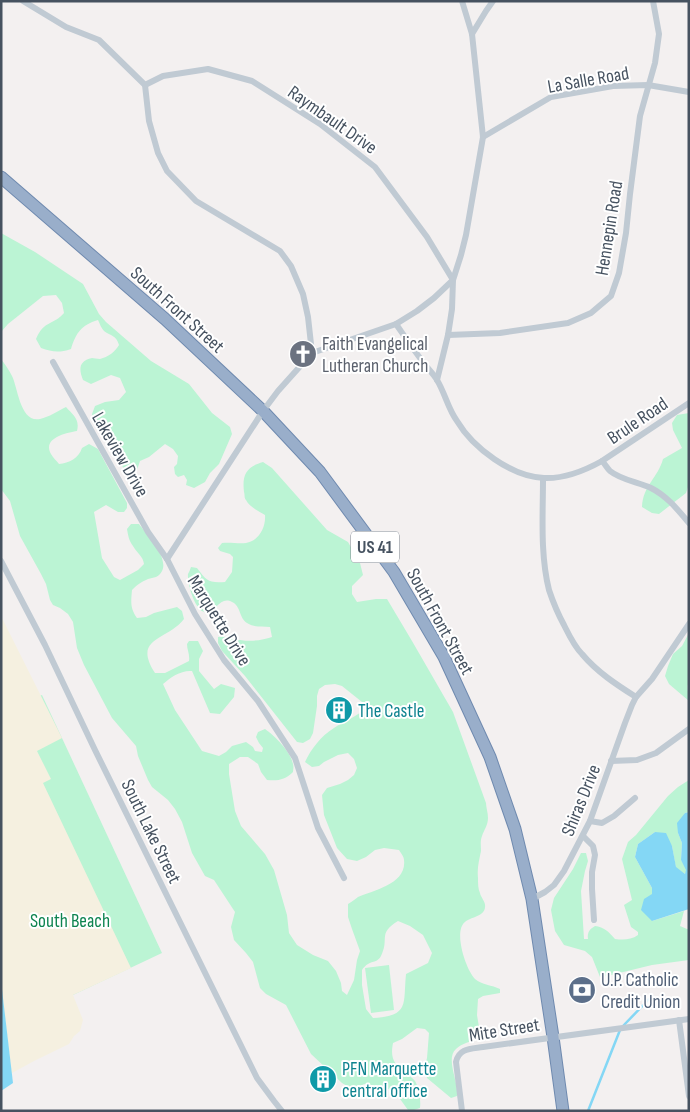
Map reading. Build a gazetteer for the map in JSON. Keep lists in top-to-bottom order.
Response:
{
  "streets": {
    "highway": ["South Front Street", "US 41"],
    "street": [
      "La Salle Road",
      "Raymbault Drive",
      "Hennepin Road",
      "Brule Road",
      "Lakeview Drive",
      "Marquette Drive",
      "Shiras Drive",
      "South Lake Street",
      "Mite Street"
    ]
  },
  "crossings": [
    ["La Salle Road", "Hennepin Road"],
    ["South Front Street", "Shiras Drive"],
    ["South Front Street", "Mite Street"],
    ["Lakeview Drive", "Marquette Drive"]
  ],
  "parks": ["South Beach"],
  "places": {
    "church": ["Faith Evangelical Lutheran Church"],
    "building": ["The Castle", "PFN Marquette central office"],
    "bank": ["U.P. Catholic Credit Union"]
  }
}
